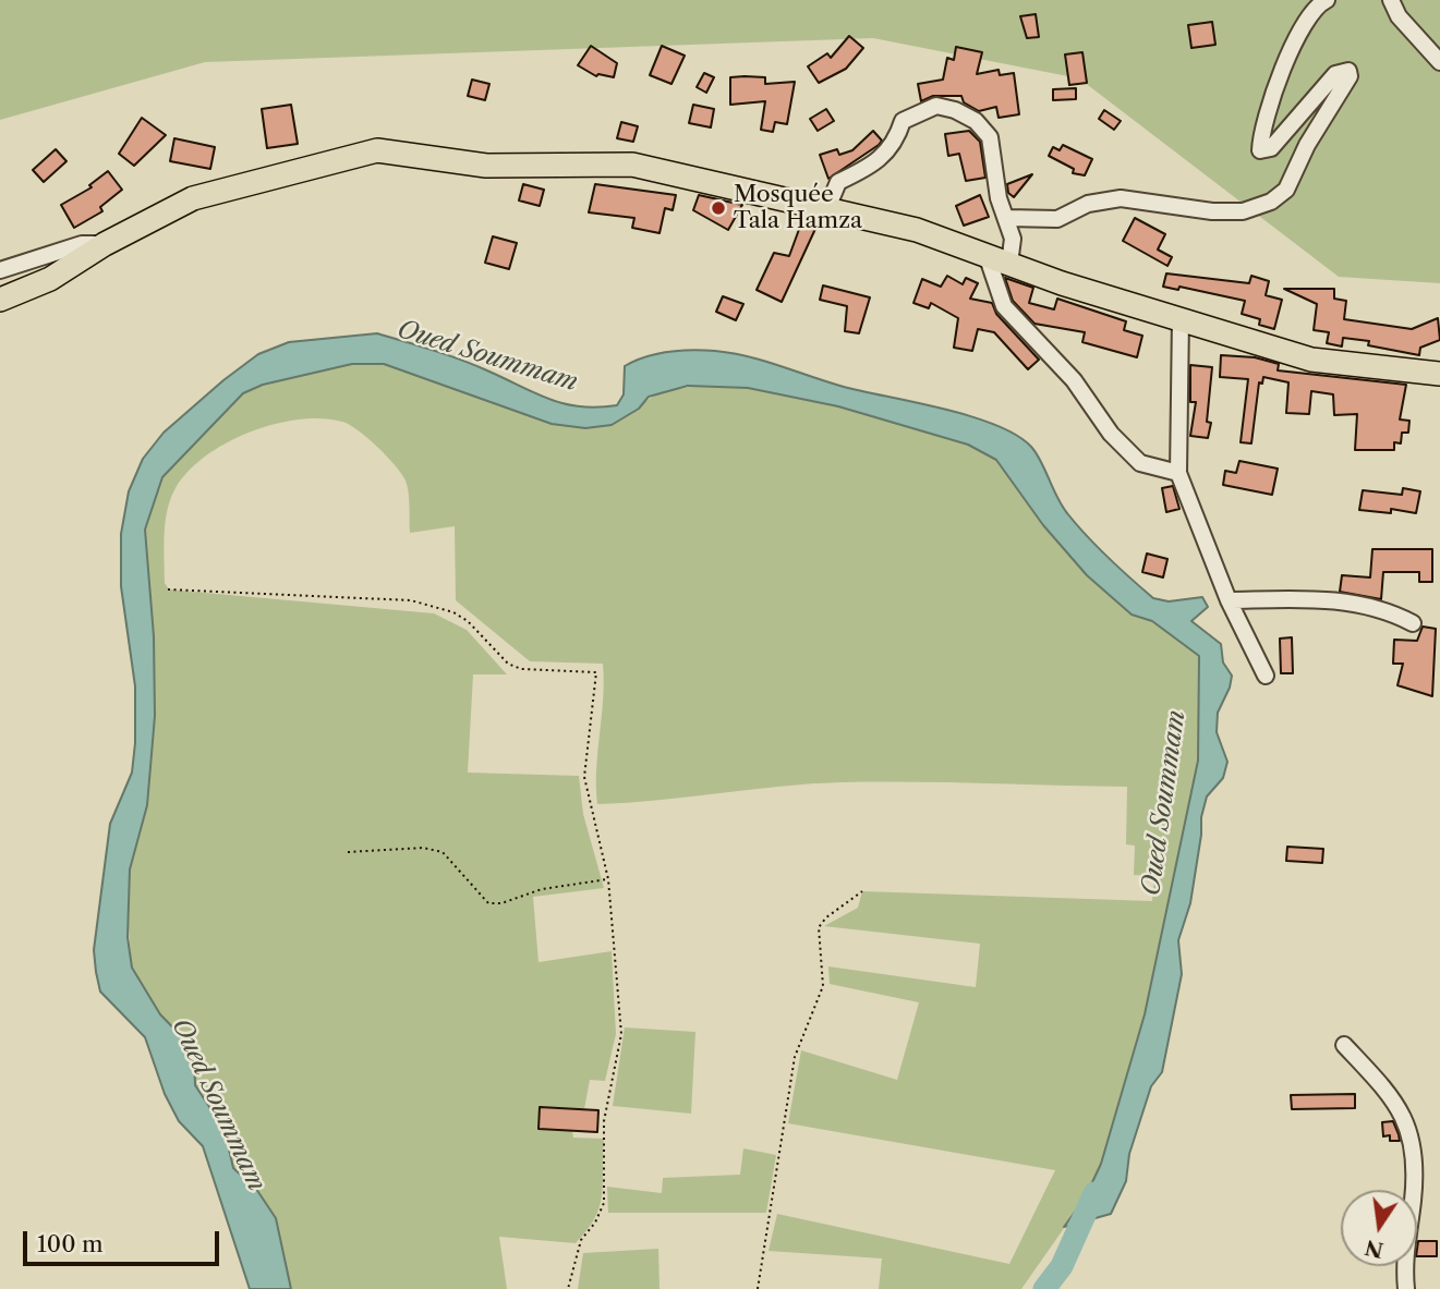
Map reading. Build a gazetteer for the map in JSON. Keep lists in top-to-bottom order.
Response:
{
  "water": ["Oued Soummam"],
  "places": ["Mosquée Tala Hamza"],
  "scale_bar": "100 m",
  "north": "bottom"
}
